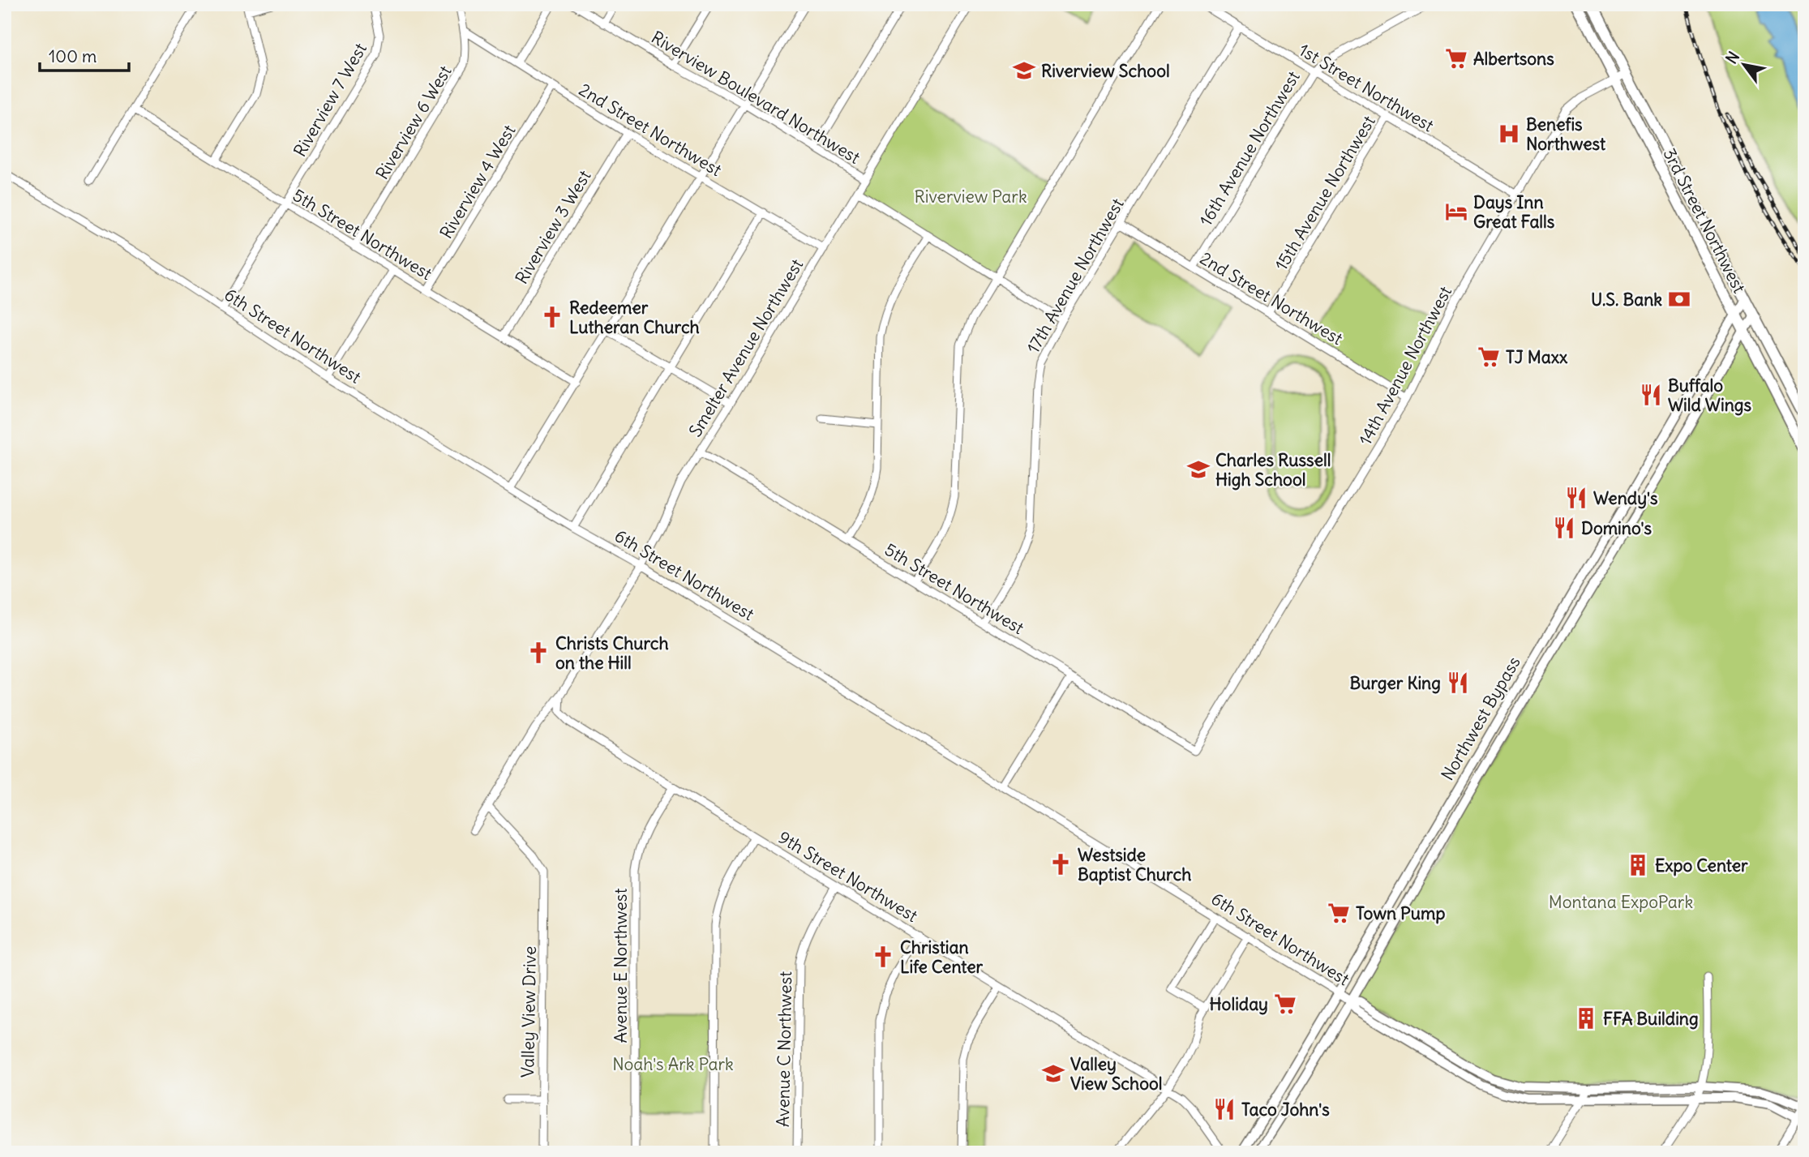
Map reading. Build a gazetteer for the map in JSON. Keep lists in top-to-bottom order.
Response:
{
  "streets": {
    "highway": ["3rd Street Northwest"],
    "main road": ["6th Street Northwest", "Northwest Bypass"],
    "street": [
      "1st Street Northwest",
      "Riverview Boulevard Northwest",
      "Riverview 7 West",
      "Riverview 6 West",
      "2nd Street Northwest",
      "16th Avenue Northwest",
      "Riverview 4 West",
      "15th Avenue Northwest",
      "Riverview 3 West",
      "5th Street Northwest",
      "17th Avenue Northwest",
      "Smelter Avenue Northwest",
      "14th Avenue Northwest",
      "9th Street Northwest",
      "Avenue E Northwest",
      "Valley View Drive",
      "Avenue C Northwest"
    ]
  },
  "crossings": [
    ["1st Street Northwest", "16th Avenue Northwest"],
    ["1st Street Northwest", "15th Avenue Northwest"],
    ["1st Street Northwest", "17th Avenue Northwest"],
    ["1st Street Northwest", "14th Avenue Northwest"],
    ["Riverview Boulevard Northwest", "Smelter Avenue Northwest"],
    ["Riverview 7 West", "5th Street Northwest"],
    ["Riverview 7 West", "6th Street Northwest"],
    ["Riverview 6 West", "2nd Street Northwest"],
    ["Riverview 6 West", "5th Street Northwest"],
    ["2nd Street Northwest", "16th Avenue Northwest"],
    ["2nd Street Northwest", "Riverview 4 West"],
    ["2nd Street Northwest", "15th Avenue Northwest"],
    ["2nd Street Northwest", "Riverview 3 West"],
    ["2nd Street Northwest", "17th Avenue Northwest"],
    ["2nd Street Northwest", "Smelter Avenue Northwest"],
    ["2nd Street Northwest", "14th Avenue Northwest"],
    ["Riverview 4 West", "5th Street Northwest"],
    ["3rd Street Northwest", "14th Avenue Northwest"],
    ["3rd Street Northwest", "Northwest Bypass"],
    ["Riverview 3 West", "5th Street Northwest"],
    ["5th Street Northwest", "17th Avenue Northwest"],
    ["5th Street Northwest", "Smelter Avenue Northwest"],
    ["5th Street Northwest", "14th Avenue Northwest"],
    ["6th Street Northwest", "Smelter Avenue Northwest"],
    ["6th Street Northwest", "Northwest Bypass"],
    ["Smelter Avenue Northwest", "9th Street Northwest"],
    ["9th Street Northwest", "Avenue E Northwest"],
    ["9th Street Northwest", "Avenue C Northwest"]
  ],
  "parks": ["Riverview Park", "Montana ExpoPark", "Noah's Ark Park"],
  "places": {
    "supermarket": [
      "Albertsons",
      "TJ Maxx",
      "Town Pump",
      "Holiday"
    ],
    "school or university": ["Riverview School", "Charles Russell High School", "Valley View School"],
    "hospital": ["Benefis Northwest"],
    "hotel": ["Days Inn Great Falls"],
    "bank": ["U.S. Bank"],
    "church": [
      "Redeemer Lutheran Church",
      "Christs Church on the Hill",
      "Westside Baptist Church",
      "Christian Life Center"
    ],
    "restaurant": [
      "Buffalo Wild Wings",
      "Wendy's",
      "Domino's",
      "Burger King",
      "Taco John's"
    ],
    "building": ["Expo Center", "FFA Building"]
  },
  "scale_bar": "100 m",
  "north": "top left"
}
